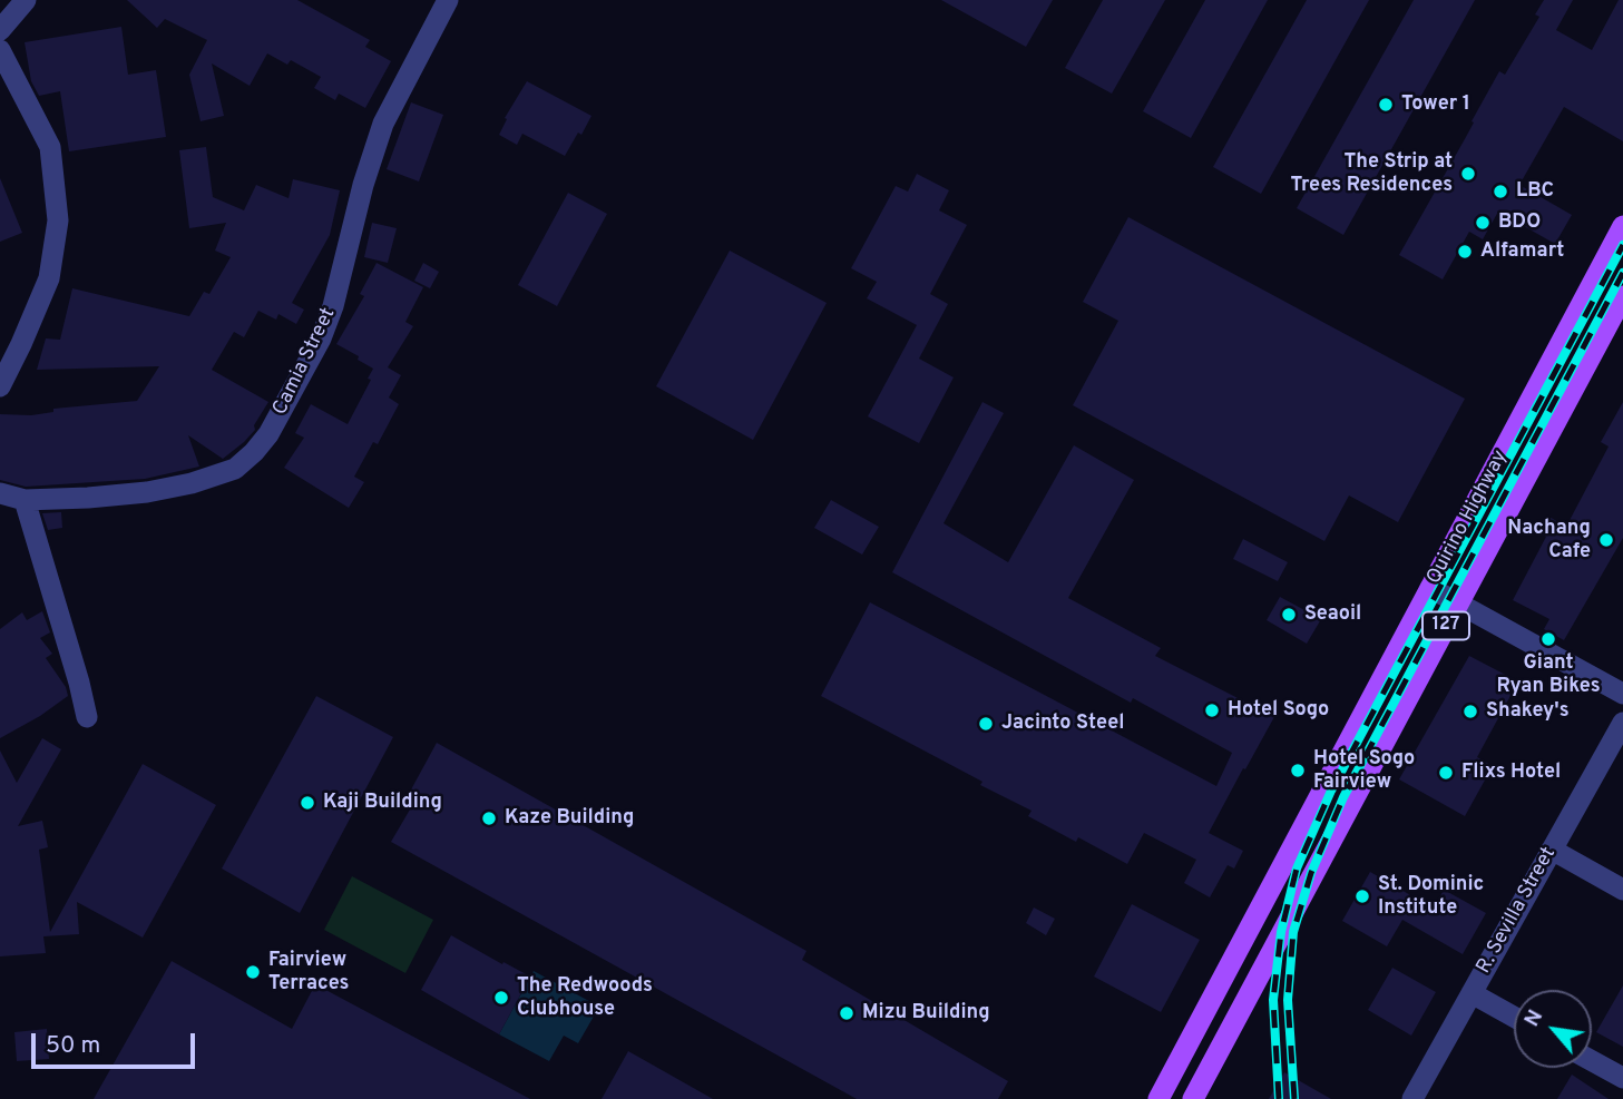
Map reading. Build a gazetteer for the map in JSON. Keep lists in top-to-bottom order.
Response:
{
  "streets": {
    "main road": ["Quirino Highway", "127"],
    "street": ["Camia Street", "R. Sevilla Street"]
  },
  "places": [
    "Tower 1",
    "The Strip at Trees Residences",
    "LBC",
    "BDO",
    "Alfamart",
    "Nachang Cafe",
    "Seaoil",
    "Giant Ryan Bikes",
    "Hotel Sogo",
    "Shakey's",
    "Jacinto Steel",
    "Hotel Sogo Fairview",
    "Flixs Hotel",
    "Kaji Building",
    "Kaze Building",
    "St. Dominic Institute",
    "Fairview Terraces",
    "The Redwoods Clubhouse",
    "Mizu Building"
  ],
  "scale_bar": "50 m",
  "north": "top left"
}
